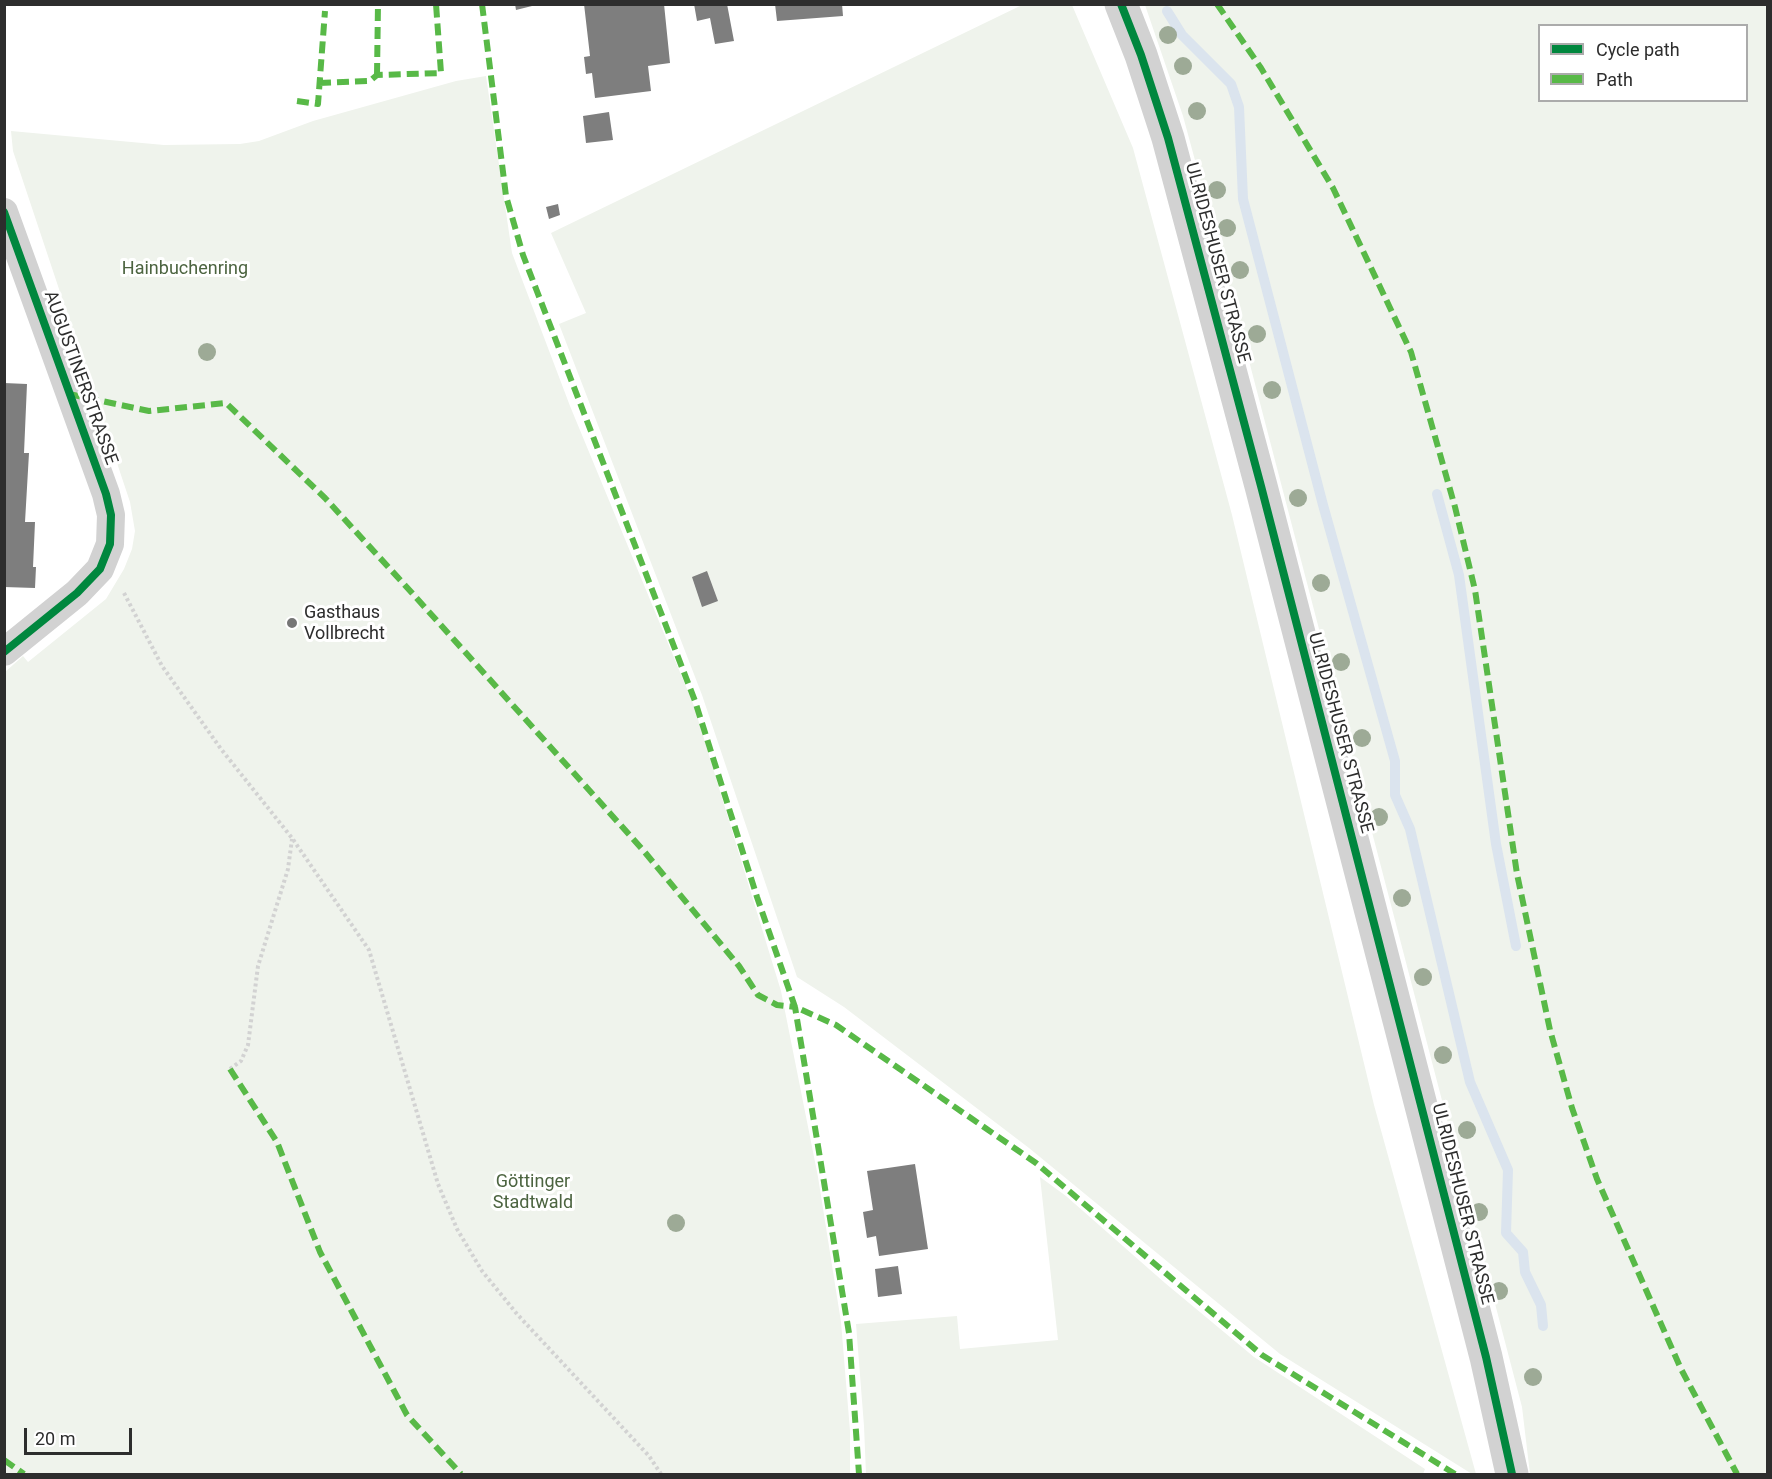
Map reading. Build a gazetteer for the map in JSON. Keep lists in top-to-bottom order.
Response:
{
  "streets": {
    "street": ["ULRIDESHUSER STRASSE", "AUGUSTINERSTRASSE"]
  },
  "parks": ["Hainbuchenring", "Göttinger Stadtwald"],
  "places": ["Gasthaus Vollbrecht"],
  "legend": ["Cycle path", "Path"],
  "scale_bar": "20 m"
}
